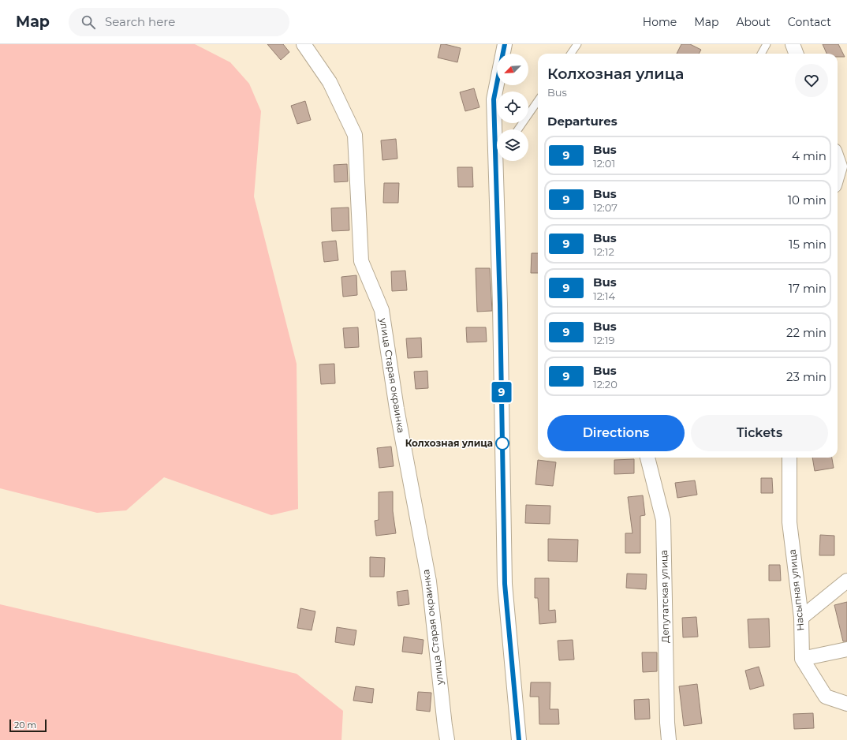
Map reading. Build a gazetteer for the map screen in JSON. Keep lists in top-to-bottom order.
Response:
{
  "streets": {
    "street": ["улица Старая окраинка", "Насыпная улица", "Депутатская улица"]
  },
  "places": ["Колхозная улица"],
  "lines": ["bus line 9"],
  "scale_bar": "20 m",
  "north": "bottom left",
  "page": {
    "header": "Map",
    "search": "Search here",
    "nav": [
      "Home",
      "Map",
      "About",
      "Contact"
    ],
    "on_map": "9",
    "heading": [
      ["Колхозная улица", "Bus"],
      "Departures"
    ],
    "list": [
      {
        "mark": "9",
        "name": "Bus",
        "note": "12:01",
        "value": "4 min"
      },
      {
        "mark": "9",
        "name": "Bus",
        "note": "12:07",
        "value": "10 min"
      },
      {
        "mark": "9",
        "name": "Bus",
        "note": "12:12",
        "value": "15 min"
      },
      {
        "mark": "9",
        "name": "Bus",
        "note": "12:14",
        "value": "17 min"
      },
      {
        "mark": "9",
        "name": "Bus",
        "note": "12:19",
        "value": "22 min"
      },
      {
        "mark": "9",
        "name": "Bus",
        "note": "12:20",
        "value": "23 min"
      }
    ],
    "buttons": ["Directions", "Tickets"],
    "scale": "20 m"
  }
}
